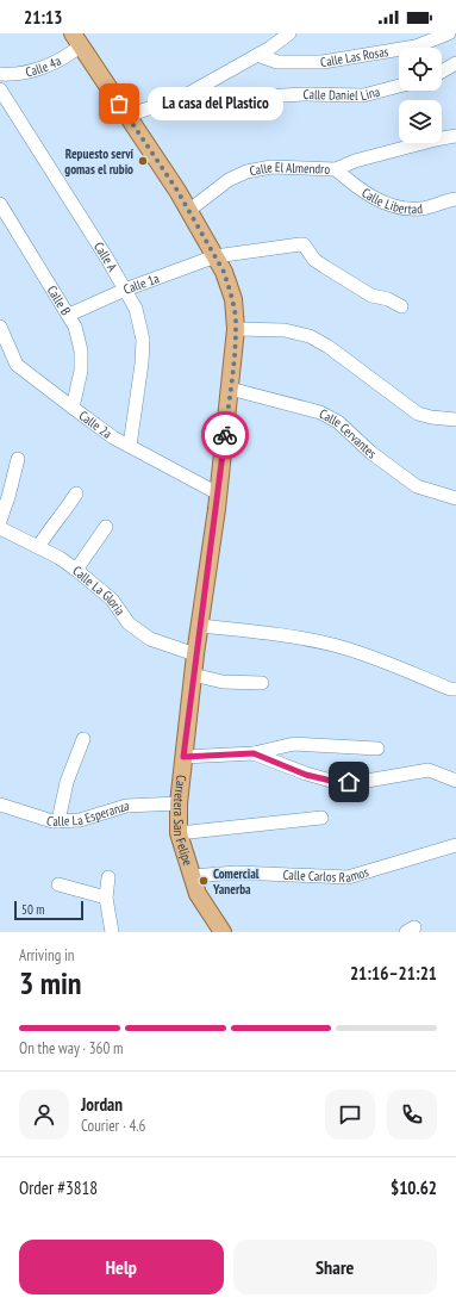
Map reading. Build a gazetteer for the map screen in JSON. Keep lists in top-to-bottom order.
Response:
{
  "streets": {
    "main road": ["Carretera San Felipe"],
    "street": [
      "Calle Las Rosas",
      "Calle 4a",
      "Calle Daniel Lina",
      "Calle El Almendro",
      "Calle Libertad",
      "Calle A",
      "Calle 1a",
      "Calle B",
      "Calle 2a",
      "Calle Cervantes",
      "Calle La Gloria",
      "Calle La Esperanza",
      "Calle Carlos Ramos"
    ]
  },
  "crossings": [
    ["Calle 4a", "Carretera San Felipe"],
    ["Calle El Almendro", "Calle Libertad"],
    ["Calle El Almendro", "Carretera San Felipe"],
    ["Calle A", "Calle 1a"],
    ["Calle A", "Calle 2a"],
    ["Calle 1a", "Calle B"],
    ["Calle 1a", "Carretera San Felipe"],
    ["Calle B", "Calle 2a"],
    ["Calle 2a", "Carretera San Felipe"],
    ["Calle Cervantes", "Carretera San Felipe"],
    ["Calle La Gloria", "Carretera San Felipe"],
    ["Calle La Esperanza", "Carretera San Felipe"],
    ["Carretera San Felipe", "Calle Carlos Ramos"]
  ],
  "places": ["La casa del Plastico", "Repuesto serví gomas el rubio", "Comercial Yanerba"],
  "scale_bar": "50 m",
  "page": {
    "status": "21:13",
    "bubble": "La casa del Plastico",
    "scale": "50 m",
    "heading": ["3 min", "Arriving in", "21:16–21:21"],
    "panel": [
      "Jordan",
      "Courier · 4.6",
      "Order #3818",
      "$10.62"
    ],
    "bar": "On the way · 360 m",
    "buttons": ["Help", "Share"]
  }
}
